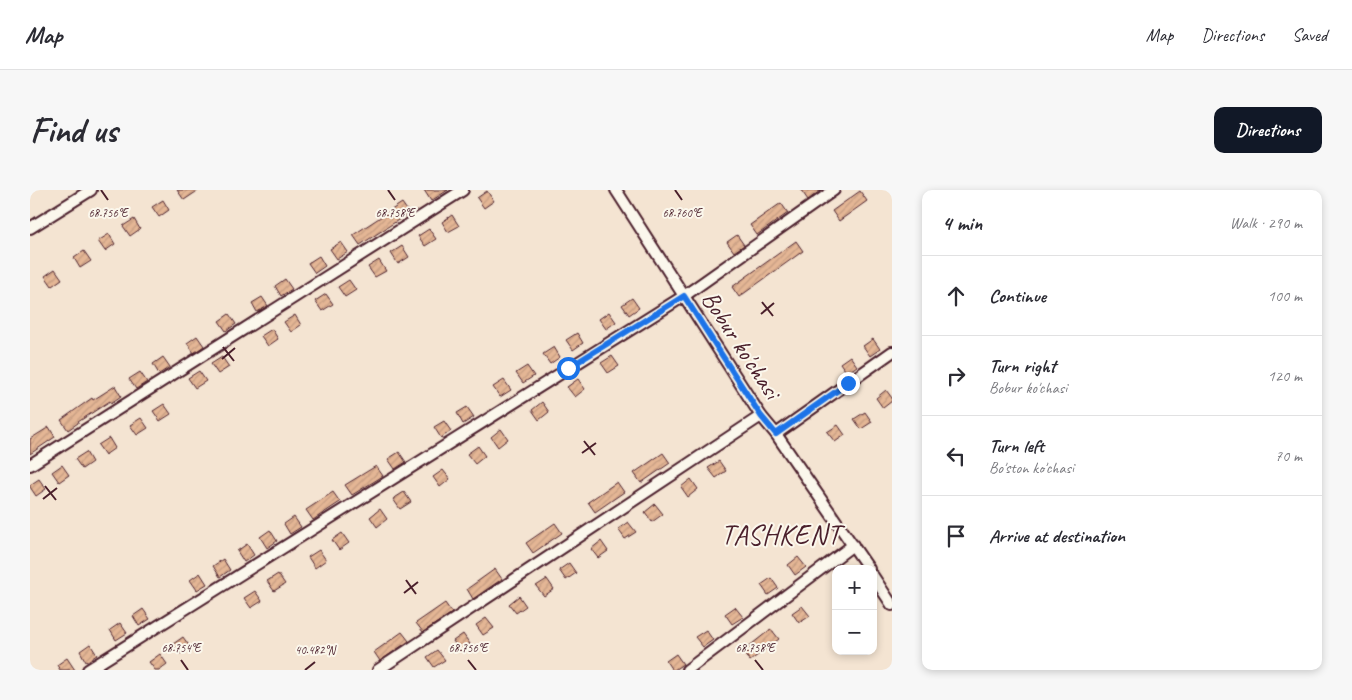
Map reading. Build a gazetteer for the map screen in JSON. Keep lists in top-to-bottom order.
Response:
{
  "streets": {
    "street": ["Bobur ko'chasi"]
  },
  "districts": ["TASHKENT"],
  "page": {
    "header": "Map",
    "nav": ["Map", "Directions", "Saved"],
    "buttons": "Directions",
    "title": "Find us",
    "heading": ["4 min", "Walk · 290 m"],
    "list": [
      ["Continue", "100 m"],
      ["Turn right", "Bobur ko'chasi", "120 m"],
      ["Turn left", "Bo'ston ko'chasi", "70 m"],
      "Arrive at destination"
    ],
    "map_buttons": ["+", "−"]
  },
  "coordinates": [
    "68.756°E",
    "68.758°E",
    "68.760°E",
    "68.754°E",
    "40.482°N"
  ]
}
